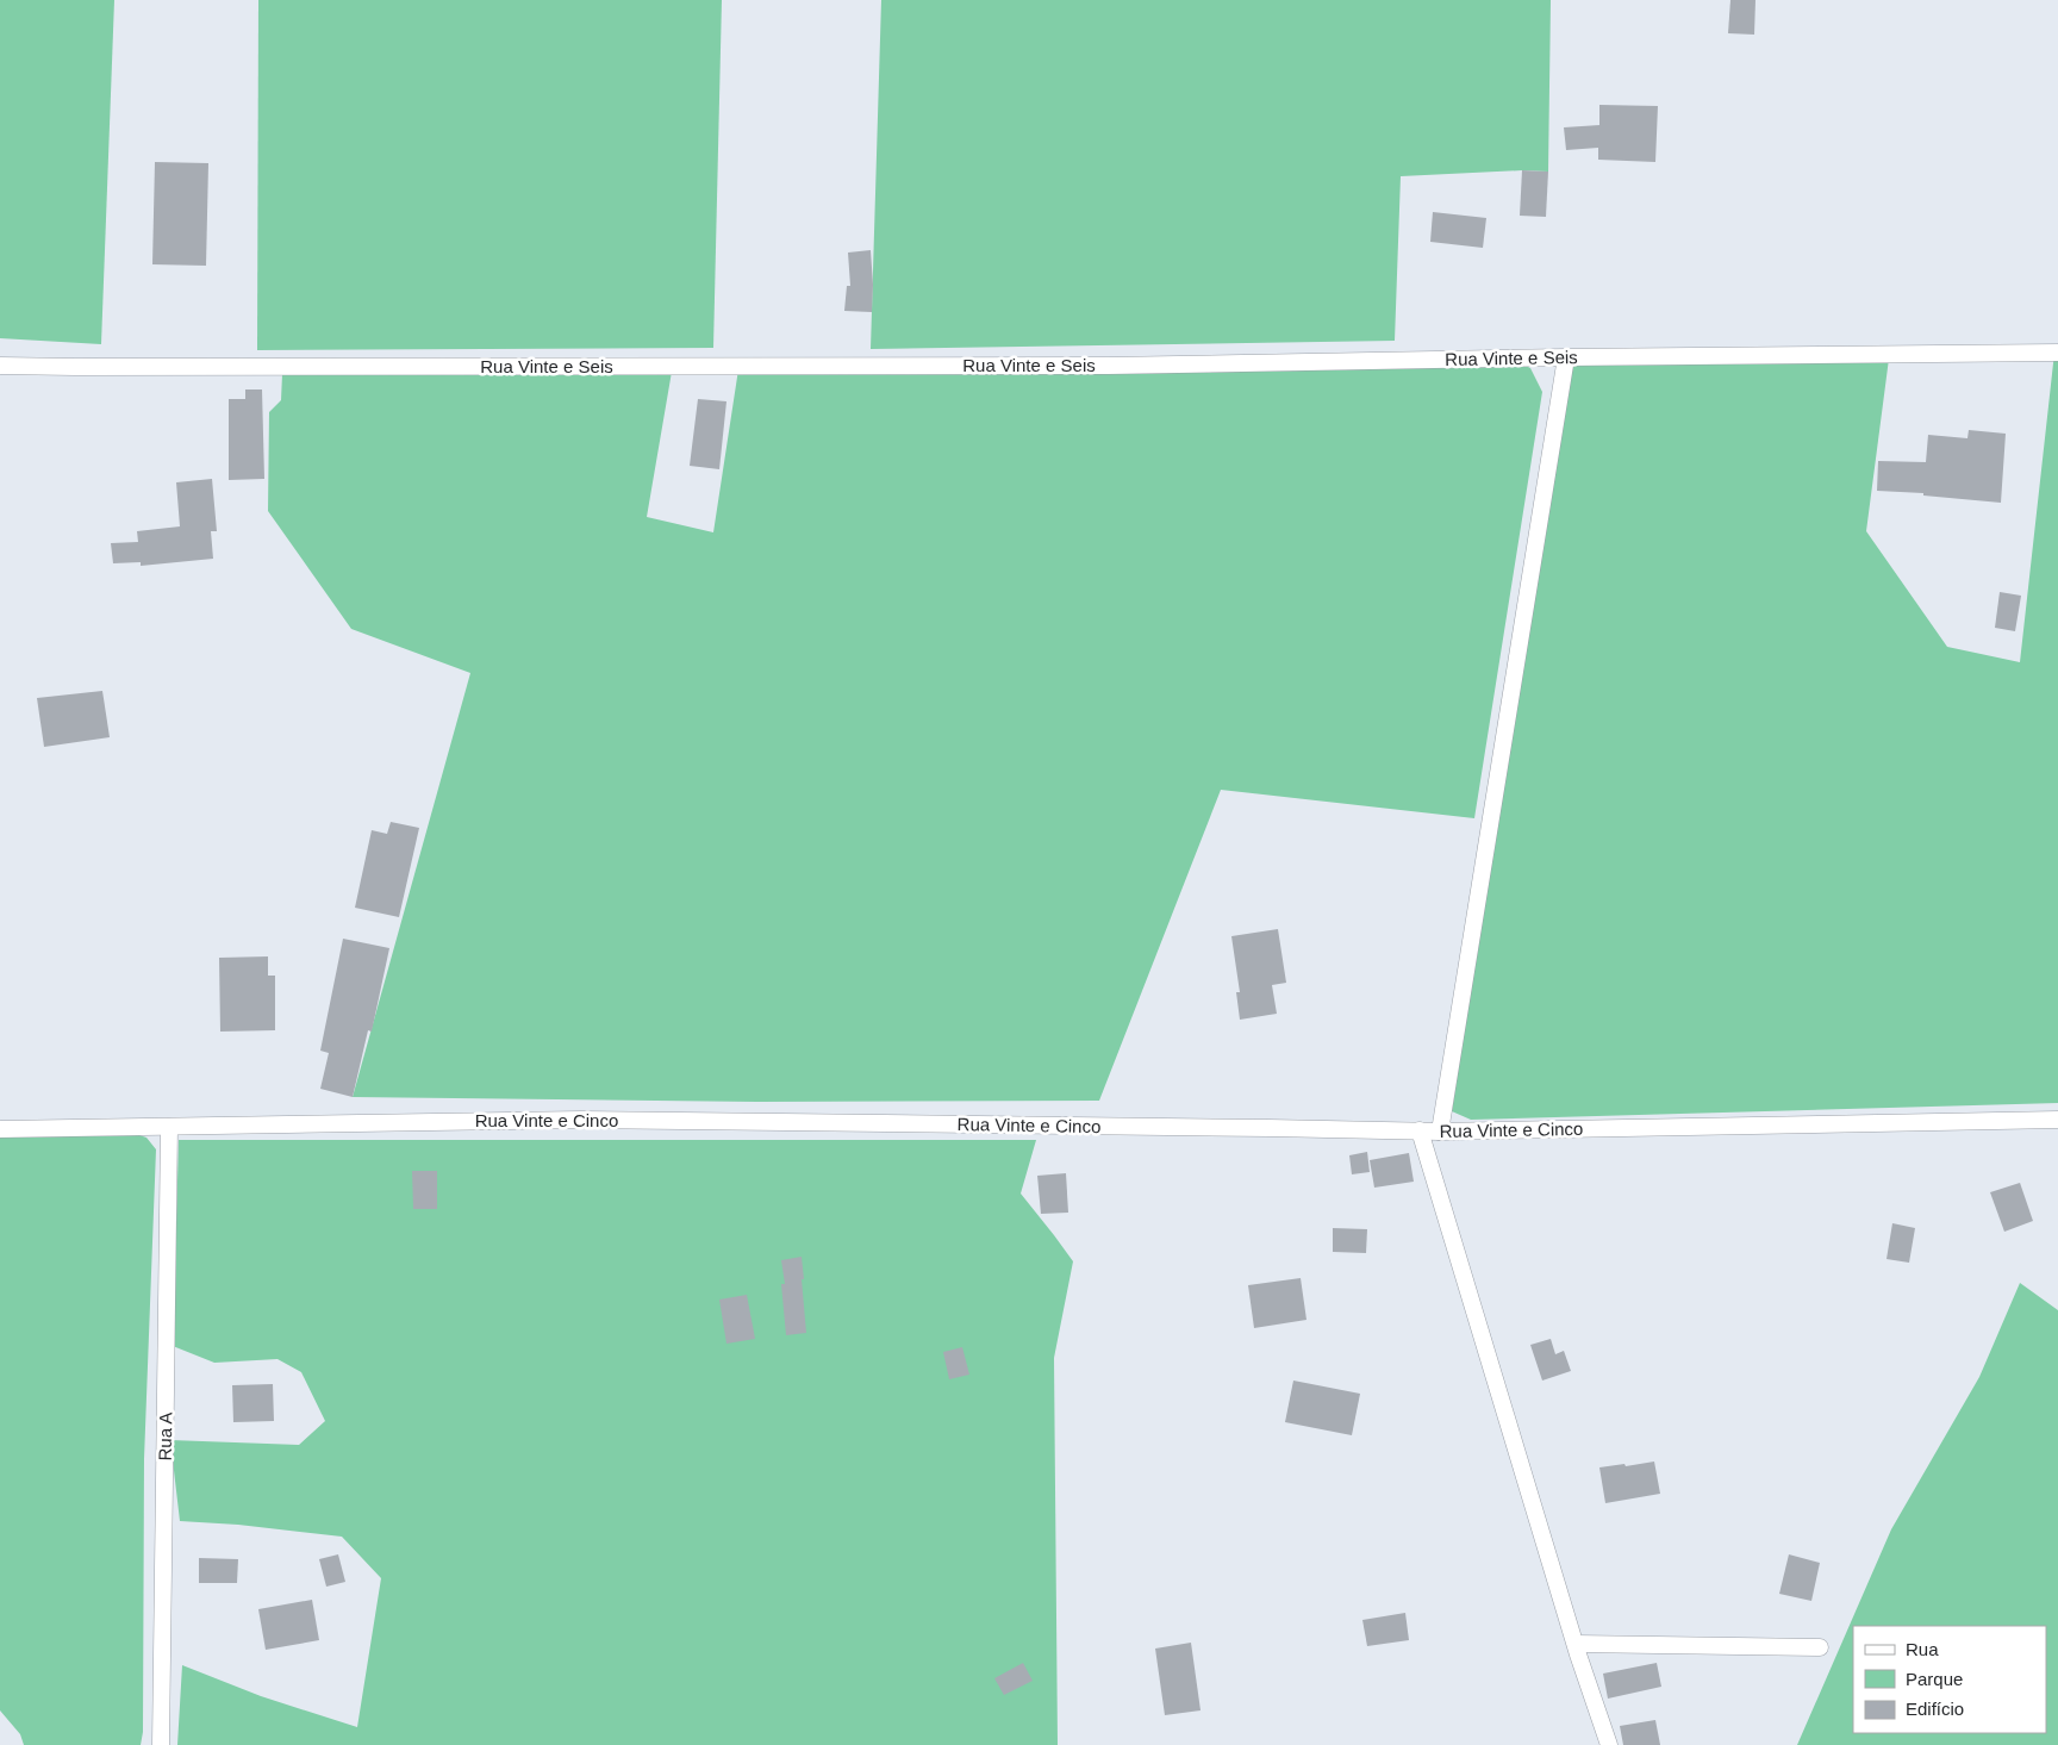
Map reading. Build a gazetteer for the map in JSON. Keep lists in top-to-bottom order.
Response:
{
  "streets": {
    "street": ["Rua Vinte e Seis", "Rua Vinte e Cinco", "Rua A"]
  },
  "crossings": [
    ["Rua Vinte e Cinco", "Rua A"]
  ],
  "legend": ["Rua", "Parque", "Edifício"]
}
